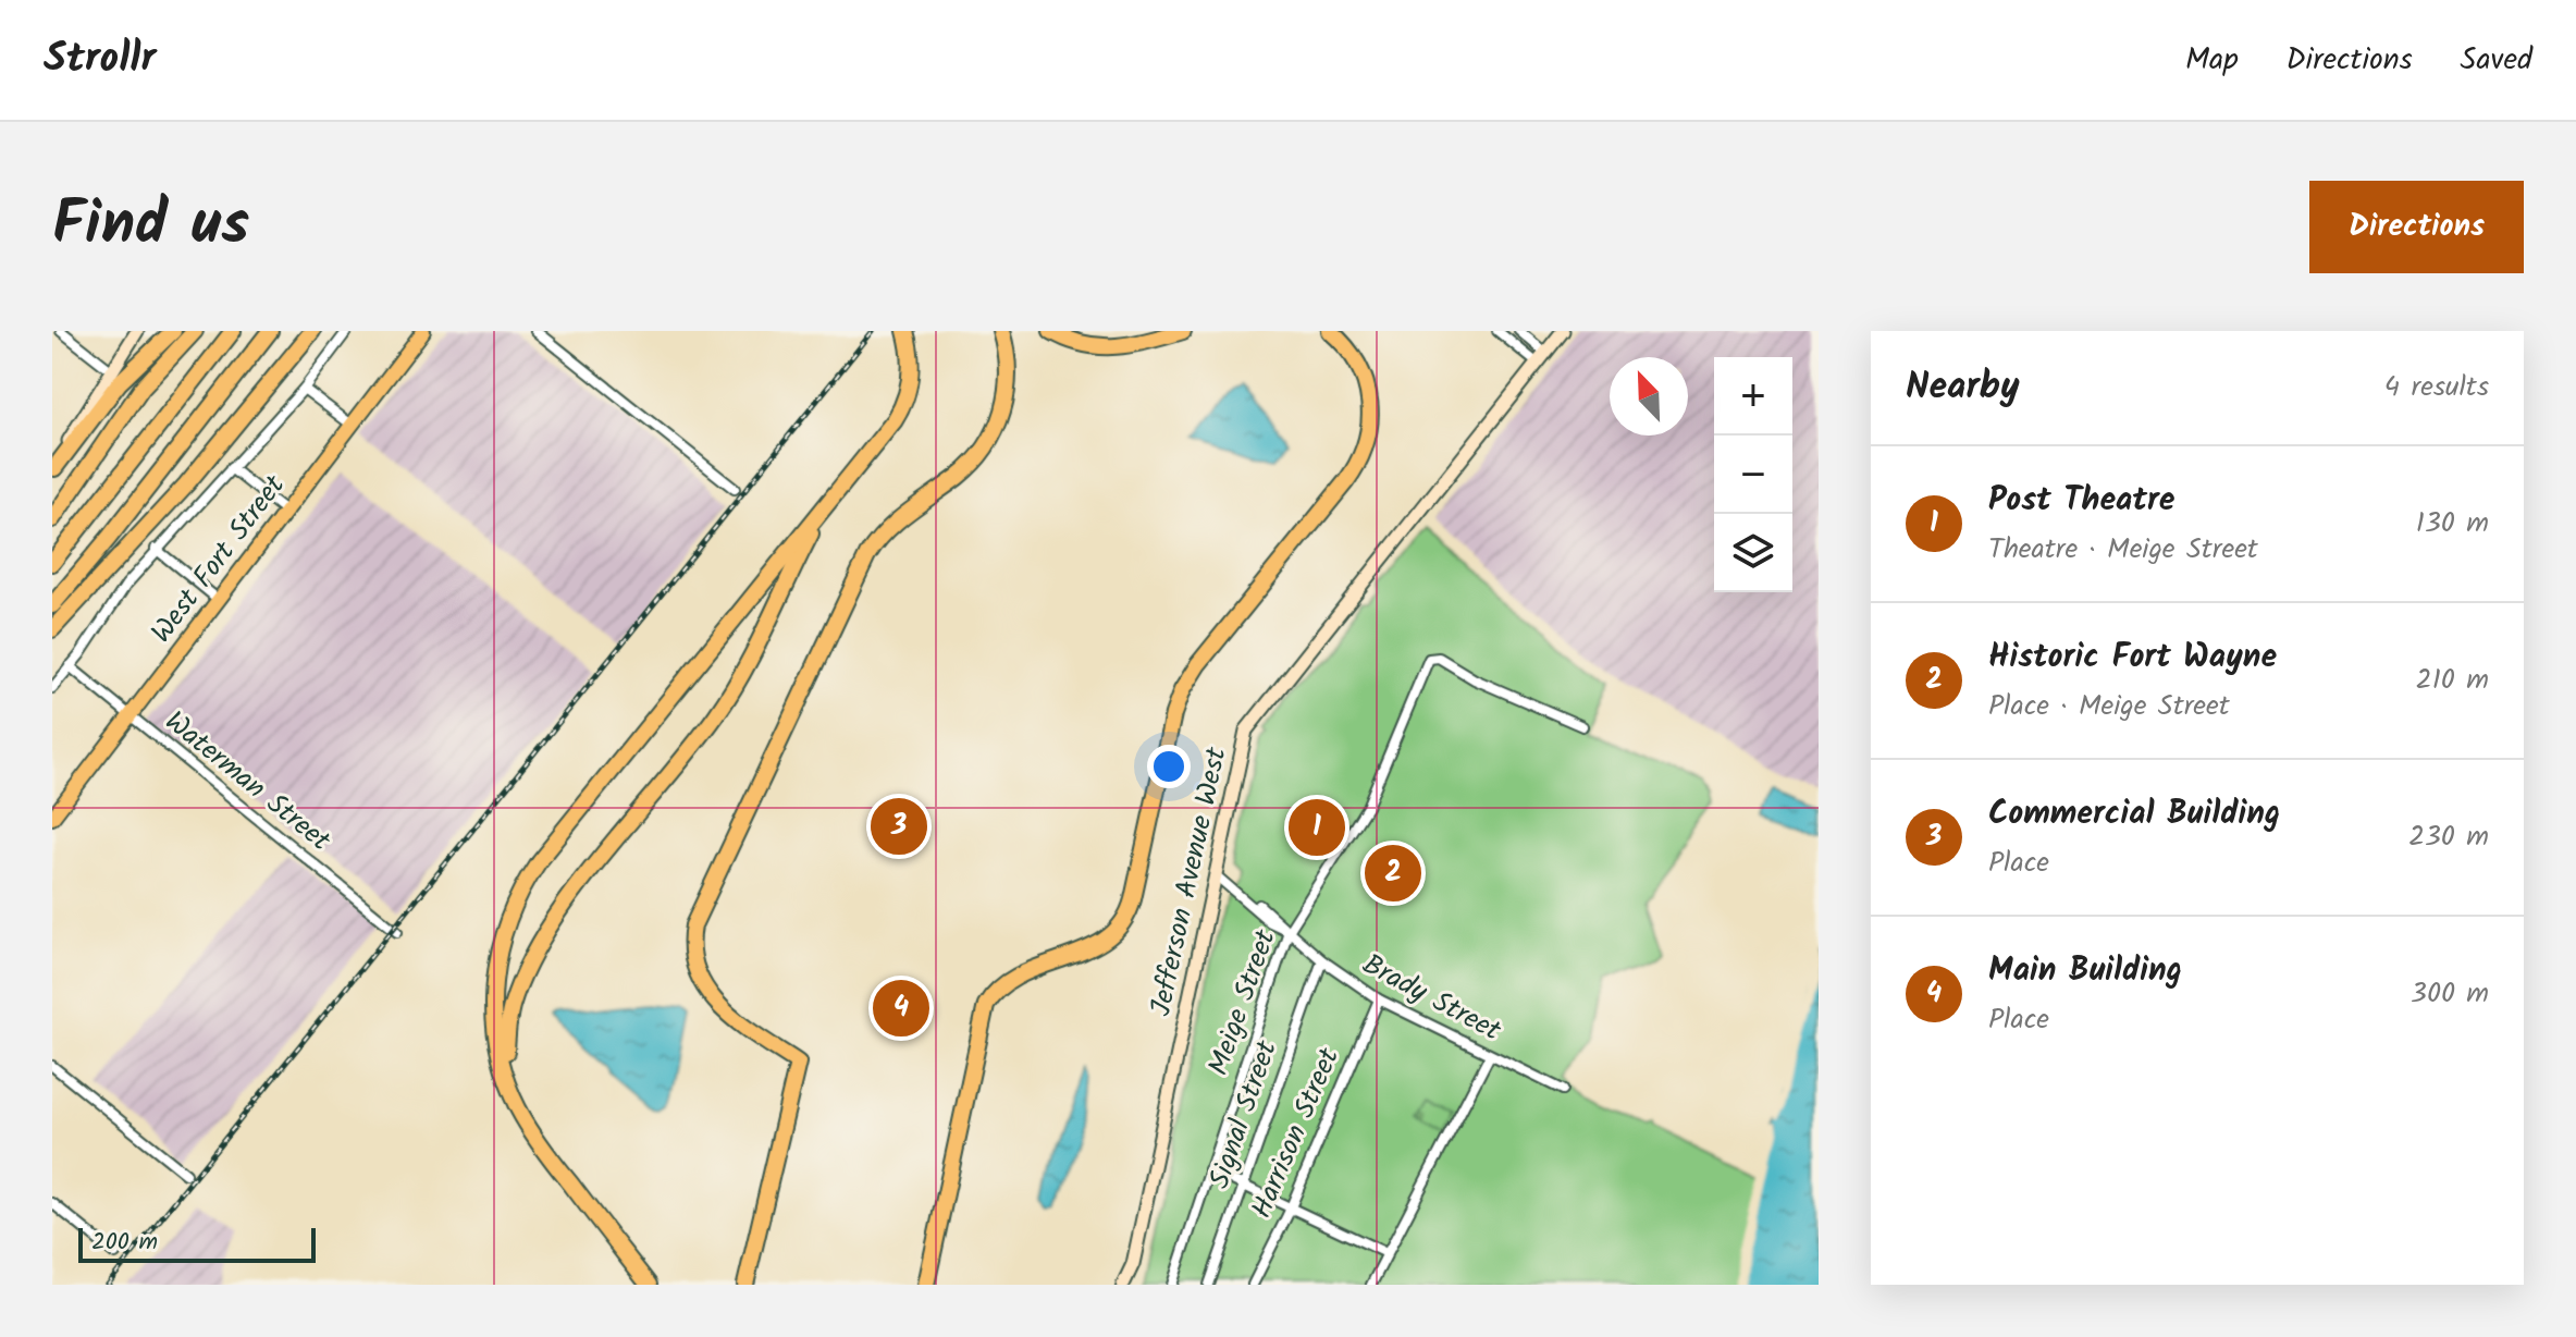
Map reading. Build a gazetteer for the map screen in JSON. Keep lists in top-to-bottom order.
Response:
{
  "streets": {
    "main road": ["West Fort Street", "Jefferson Avenue West"],
    "street": [
      "Waterman Street",
      "Brady Street",
      "Meige Street",
      "Signal Street",
      "Harrison Street"
    ]
  },
  "crossings": [
    ["West Fort Street", "Waterman Street"],
    ["Jefferson Avenue West", "Brady Street"],
    ["Brady Street", "Meige Street"],
    ["Brady Street", "Signal Street"],
    ["Brady Street", "Harrison Street"]
  ],
  "scale_bar": "200 m",
  "north": "top left",
  "page": {
    "header": "Strollr",
    "nav": ["Map", "Directions", "Saved"],
    "title": "Find us",
    "buttons": "Directions",
    "heading": ["Nearby", "4 results"],
    "map_buttons": ["+", "−"],
    "list": [
      {
        "mark": "1",
        "name": "Post Theatre",
        "note": "Theatre · Meige Street",
        "value": "130 m"
      },
      {
        "mark": "2",
        "name": "Historic Fort Wayne",
        "note": "Place · Meige Street",
        "value": "210 m"
      },
      {
        "mark": "3",
        "name": "Commercial Building",
        "note": "Place",
        "value": "230 m"
      },
      {
        "mark": "4",
        "name": "Main Building",
        "note": "Place",
        "value": "300 m"
      }
    ],
    "pins": [
      "3",
      "1",
      "2",
      "4"
    ],
    "scale": "200 m"
  }
}
